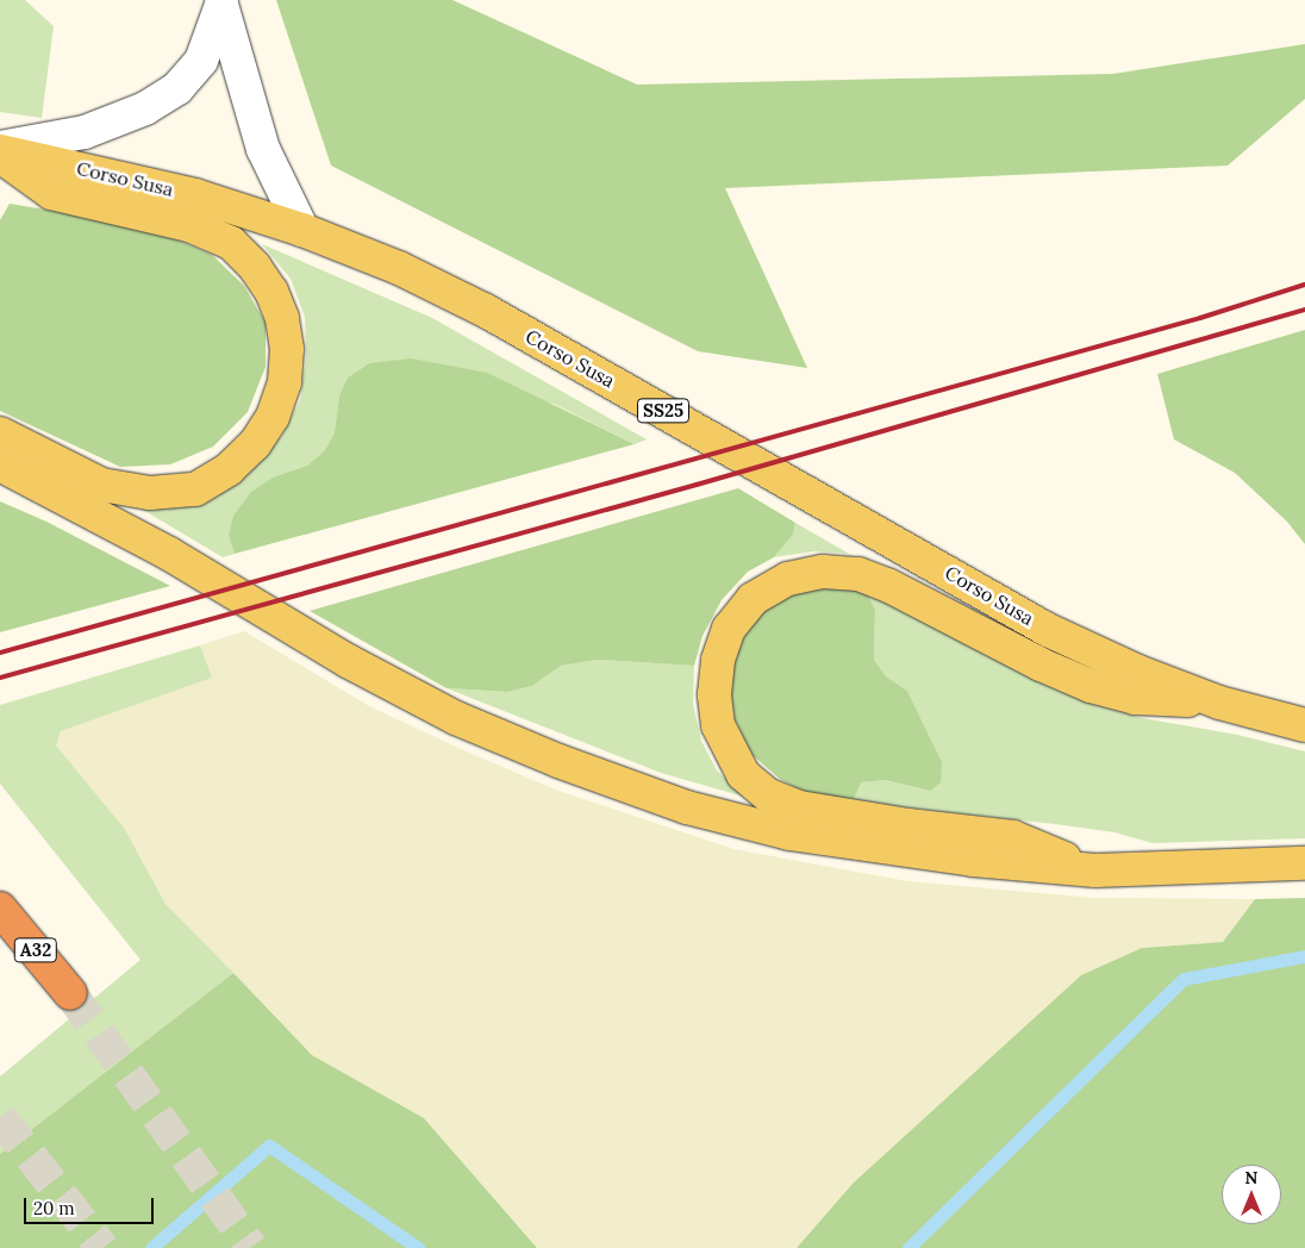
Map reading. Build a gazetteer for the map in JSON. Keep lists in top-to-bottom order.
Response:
{
  "streets": {
    "highway": ["A32"],
    "main road": ["Corso Susa", "SS25"]
  },
  "scale_bar": "20 m",
  "north": "top"
}
